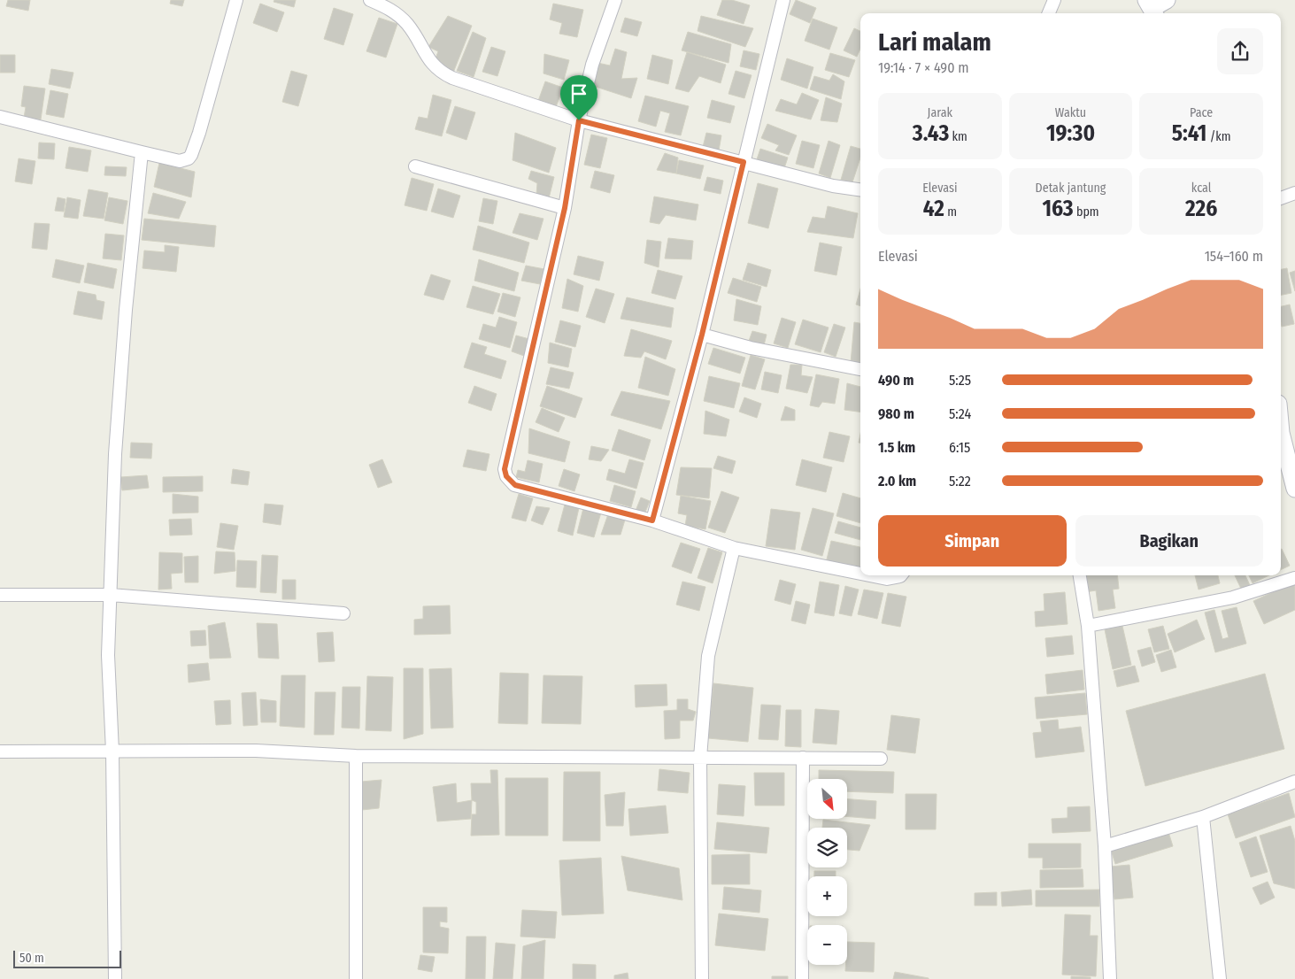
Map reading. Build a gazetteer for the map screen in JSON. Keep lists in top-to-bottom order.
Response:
{
  "scale_bar": "50 m",
  "north": "bottom right",
  "page": {
    "heading": ["Lari malam", "19:14 · 7 × 490 m"],
    "stats": [
      ["Jarak", "3.43 km"],
      ["Waktu", "19:30"],
      ["Pace", "5:41 /km"],
      ["Elevasi", "42 m"],
      ["Detak jantung", "163 bpm"],
      ["kcal", "226"]
    ],
    "chart": ["Elevasi", "154–160 m"],
    "list": [
      {
        "name": "490 m",
        "note": "5:25"
      },
      {
        "name": "980 m",
        "note": "5:24"
      },
      {
        "name": "1.5 km",
        "note": "6:15"
      },
      {
        "name": "2.0 km",
        "note": "5:22"
      }
    ],
    "buttons": ["Simpan", "Bagikan"],
    "map_buttons": ["+", "−"],
    "scale": "50 m"
  }
}
